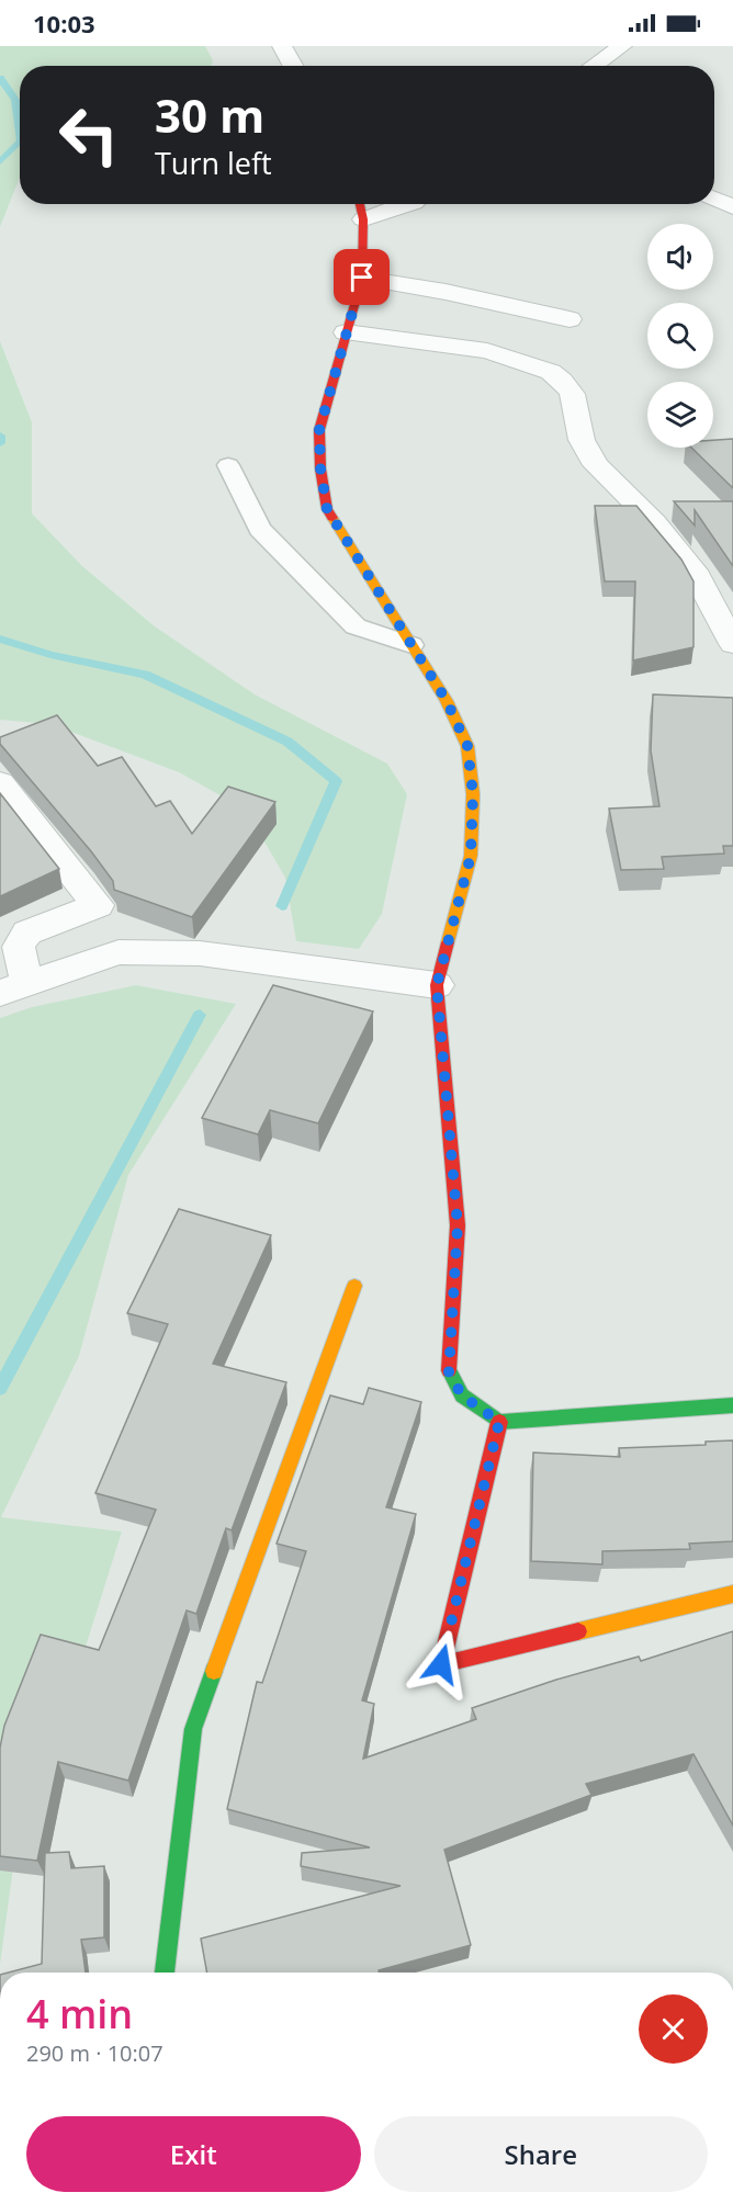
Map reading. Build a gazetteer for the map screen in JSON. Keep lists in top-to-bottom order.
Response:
{
  "page": {
    "status": "10:03",
    "turn": ["30 m", "Turn left"],
    "heading": ["4 min", "290 m · 10:07"],
    "buttons": ["Exit", "Share"]
  }
}
